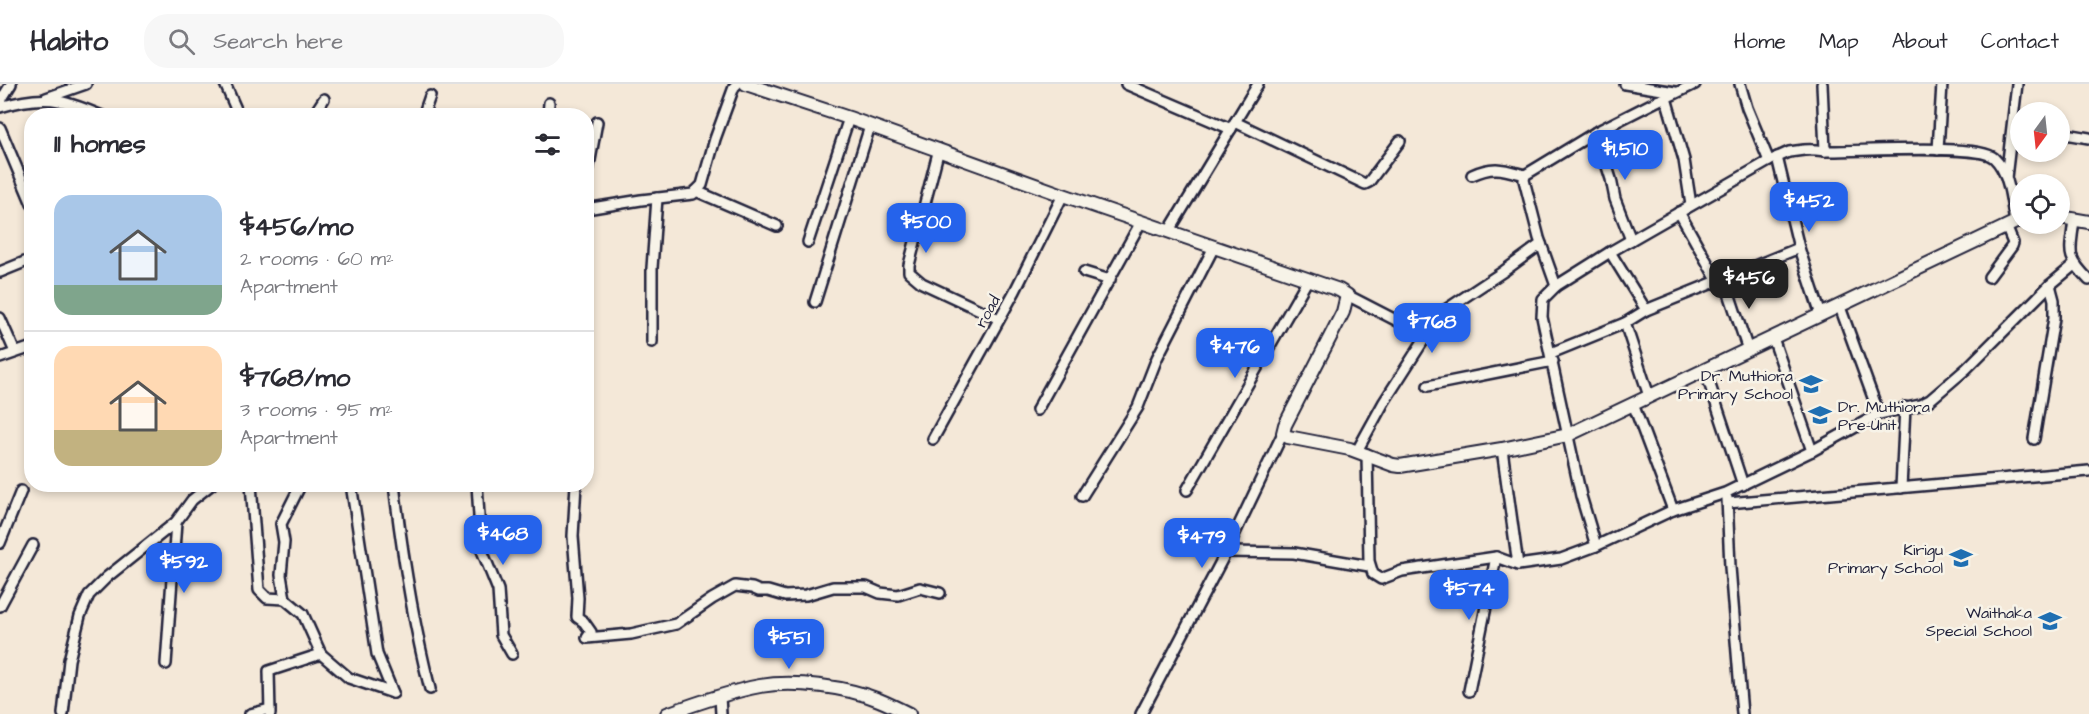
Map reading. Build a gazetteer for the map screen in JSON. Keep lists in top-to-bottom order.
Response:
{
  "streets": {
    "street": ["road"]
  },
  "places": {
    "school or university": [
      "Dr. Muthiora Primary School",
      "Dr. Muthiora Pre-Unit",
      "Kirigu Primary School",
      "Waithaka Special School"
    ]
  },
  "north": "bottom",
  "page": {
    "header": "Habito",
    "search": "Search here",
    "nav": [
      "Home",
      "Map",
      "About",
      "Contact"
    ],
    "heading": "11 homes",
    "price": [
      "$1,510",
      "$452",
      "$500",
      "$456",
      "$768",
      "$476",
      "$468",
      "$479",
      "$592",
      "$574",
      "$551"
    ],
    "list": [
      {
        "name": "$456/mo",
        "note": "2 rooms · 60 m² · Apartment"
      },
      {
        "name": "$768/mo",
        "note": "3 rooms · 95 m² · Apartment"
      }
    ]
  }
}
